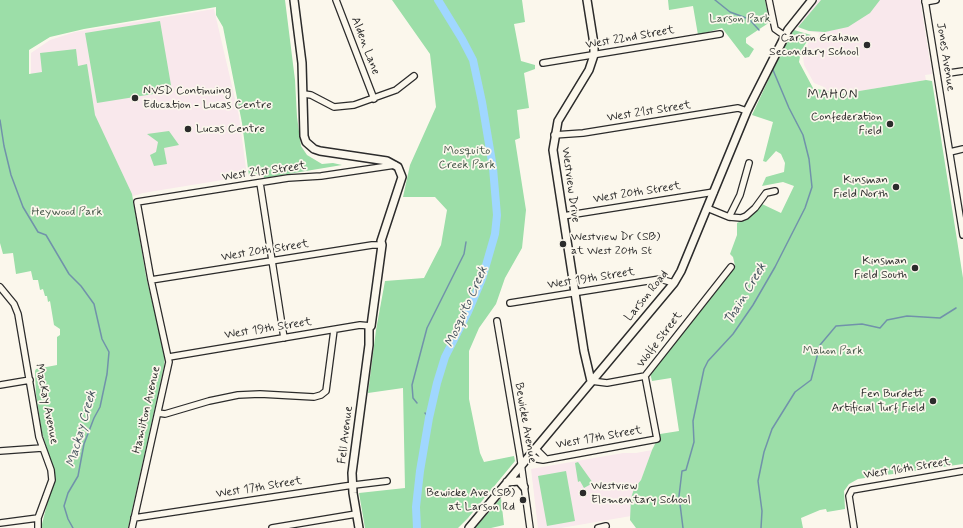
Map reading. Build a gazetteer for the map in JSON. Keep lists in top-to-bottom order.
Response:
{
  "streets": {
    "street": [
      "West 22nd Street",
      "Alden Lane",
      "Jones Avenue",
      "West 21st Street",
      "Westview Drive",
      "West 20th Street",
      "West 19th Street",
      "Larson Road",
      "Wolfe Street",
      "MacKay Avenue",
      "Hamilton Avenue",
      "Bewicke Avenue",
      "Fell Avenue",
      "West 17th Street",
      "West 16th Street"
    ]
  },
  "crossings": [
    ["West 22nd Street", "Westview Drive"],
    ["West 21st Street", "Westview Drive"],
    ["West 21st Street", "Larson Road"],
    ["West 21st Street", "Hamilton Avenue"],
    ["West 21st Street", "Fell Avenue"],
    ["Westview Drive", "West 20th Street"],
    ["Westview Drive", "West 19th Street"],
    ["Westview Drive", "Larson Road"],
    ["West 20th Street", "Larson Road"],
    ["West 20th Street", "Hamilton Avenue"],
    ["West 20th Street", "Fell Avenue"],
    ["West 19th Street", "Larson Road"],
    ["West 19th Street", "Hamilton Avenue"],
    ["West 19th Street", "Fell Avenue"],
    ["Larson Road", "Bewicke Avenue"],
    ["Larson Road", "West 17th Street"],
    ["Wolfe Street", "West 17th Street"],
    ["Hamilton Avenue", "West 17th Street"],
    ["Fell Avenue", "West 17th Street"]
  ],
  "districts": ["MAHON"],
  "water": ["Thain Creek", "Mosquito Creek", "Mackay Creek"],
  "parks": [
    "Larson Park",
    "Mosquito Creek Park",
    "Heywood Park",
    "Mahon Park"
  ],
  "places": [
    "Carson Graham Secondary School",
    "NVSD Continuing Education - Lucas Centre",
    "Confederation Field",
    "Lucas Centre",
    "Kinsman Field North",
    "Westview Dr (SB) at West 20th St",
    "Kinsman Field South",
    "Fen Burdett Artificial Turf Field",
    "Westview Elementary School",
    "Bewicke Ave (SB) at Larson Rd"
  ]
}
